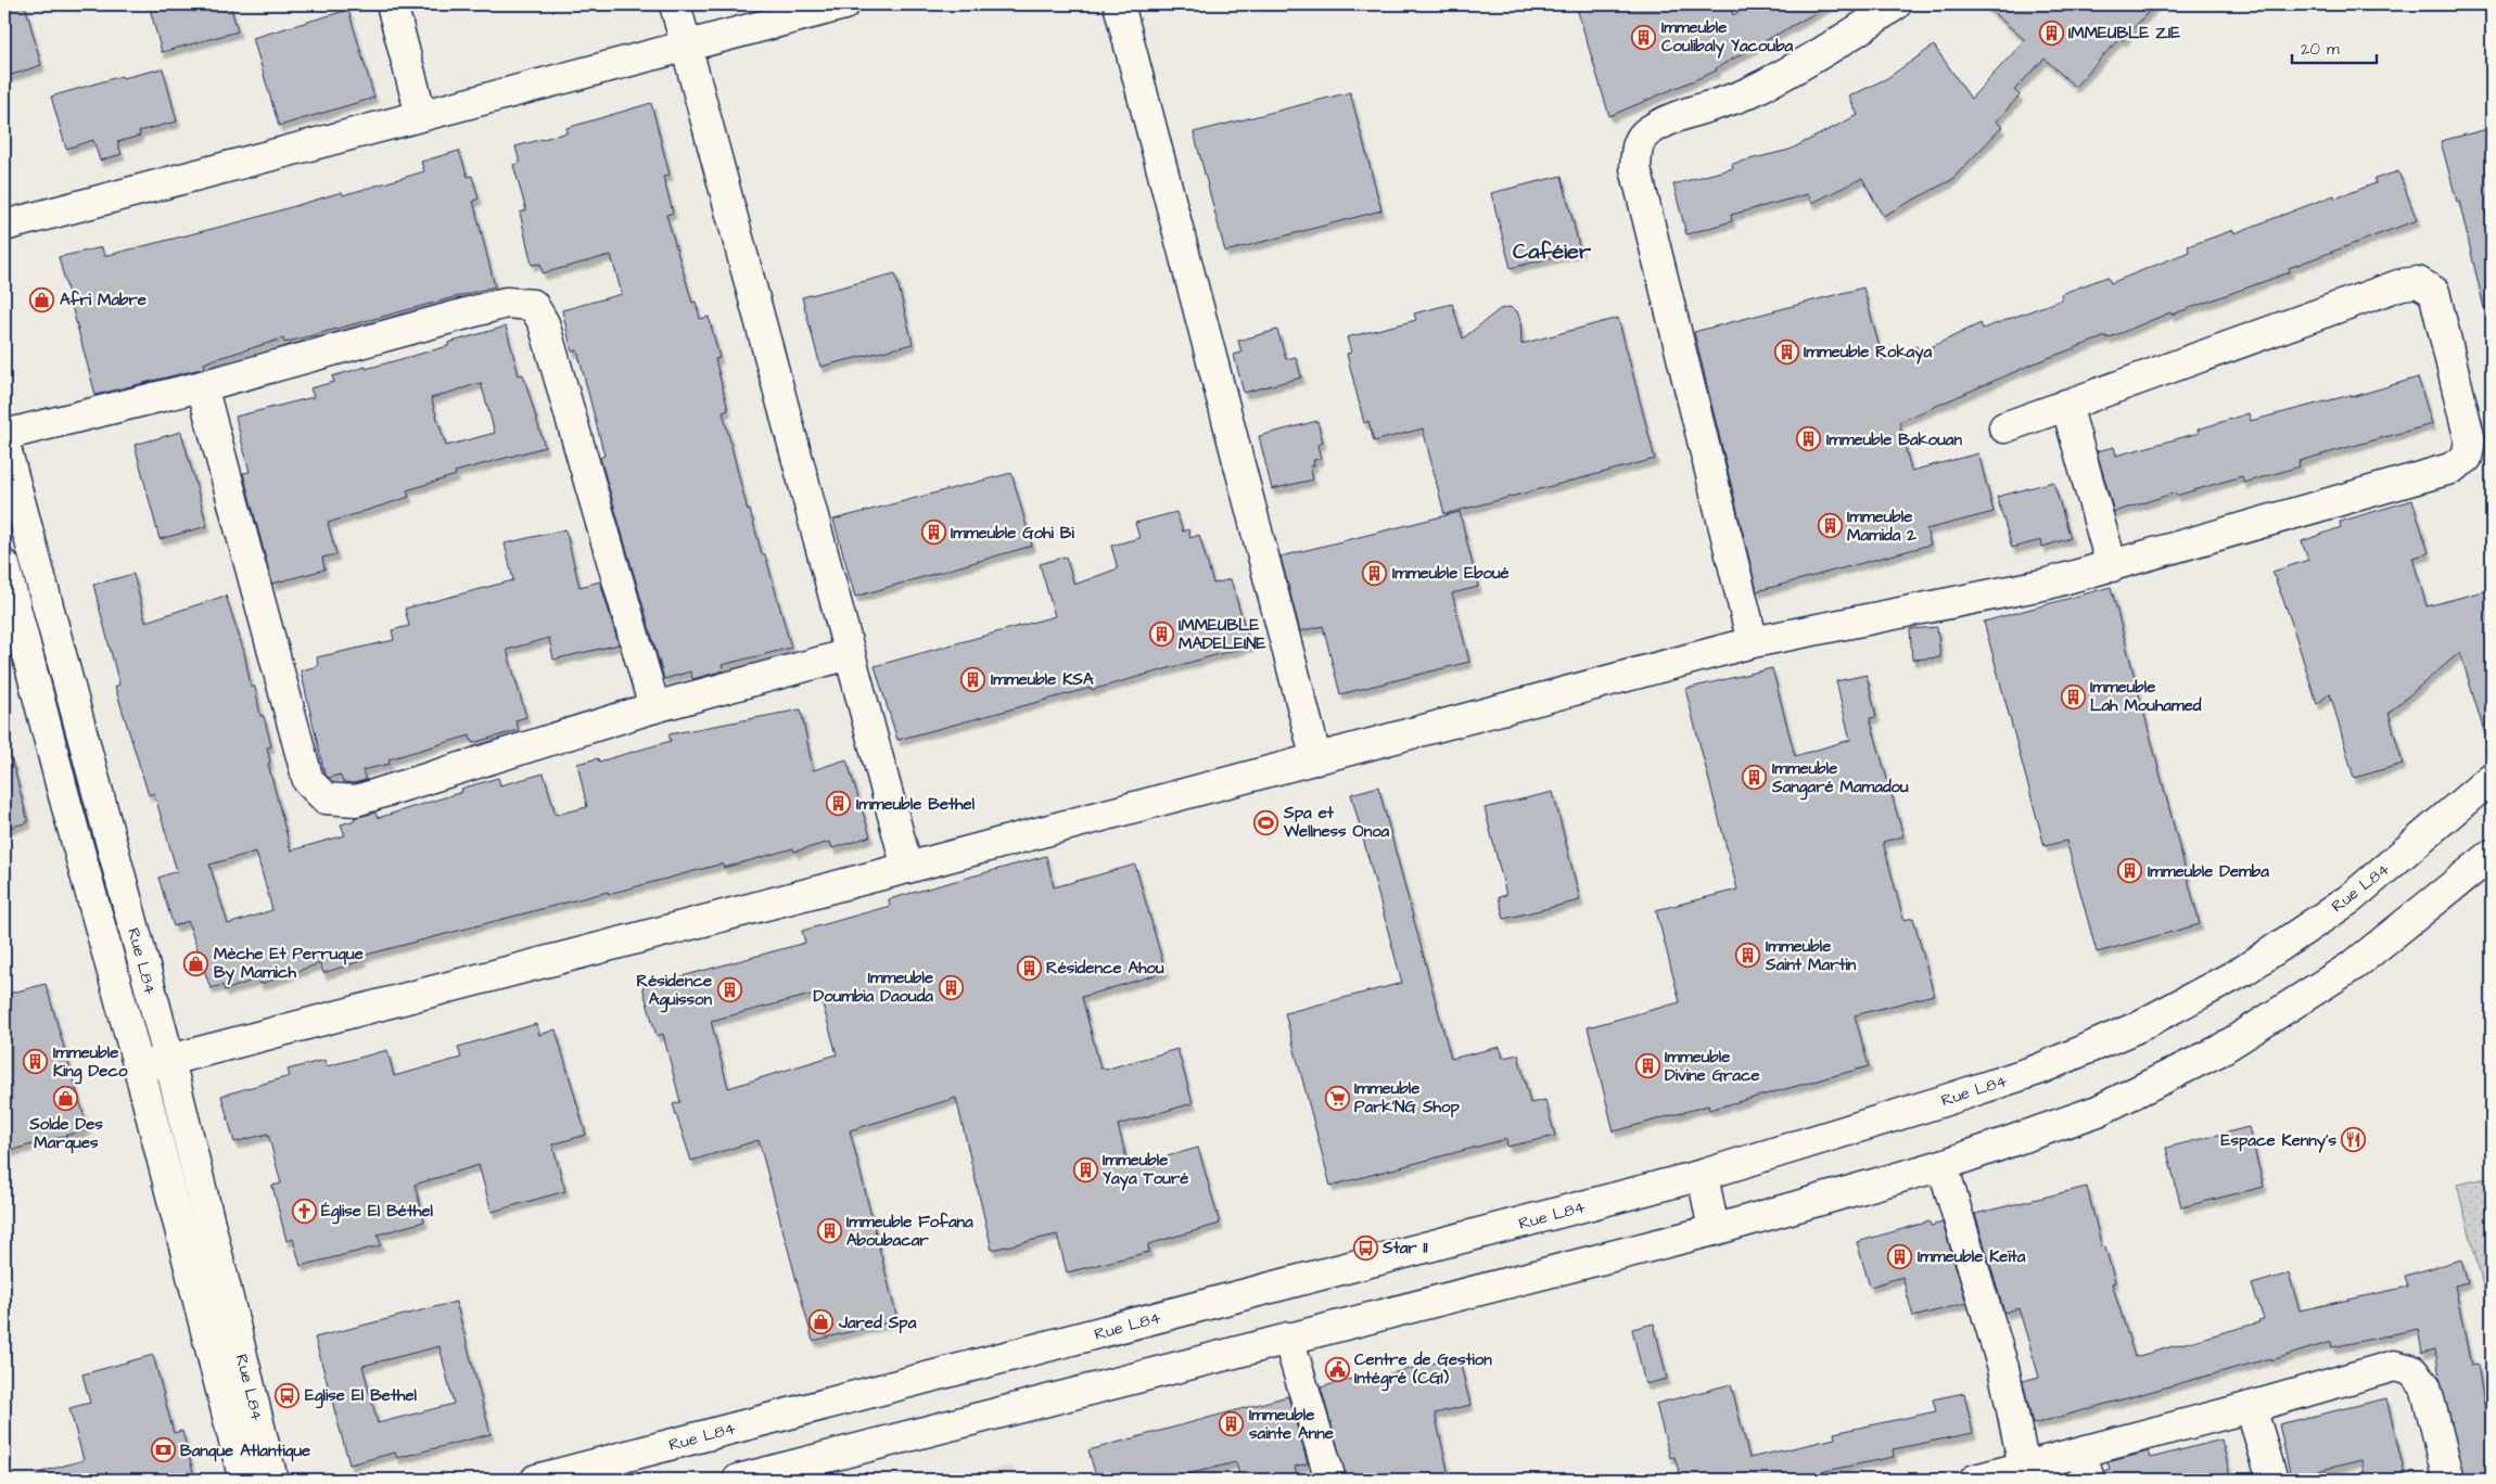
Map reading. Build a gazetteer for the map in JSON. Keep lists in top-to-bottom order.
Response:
{
  "streets": {
    "street": ["Rue L84"]
  },
  "districts": ["Caféier"],
  "places": {
    "building": [
      "IMMEUBLE ZIE",
      "Immeuble Coulibaly Yacouba",
      "Immeuble Rokaya",
      "Immeuble Bakouan",
      "Immeuble Mamida 2",
      "Immeuble Gohi Bi",
      "Immeuble Eboué",
      "IMMEUBLE MADELEINE",
      "Immeuble KSA",
      "Immeuble Lah Mouhamed",
      "Immeuble Sangaré Mamadou",
      "Immeuble Bethel",
      "Immeuble Demba",
      "Immeuble Saint Martin",
      "Résidence Ahou",
      "Immeuble Doumbia Daouda",
      "Résidence Aguisson",
      "Immeuble King Deco",
      "Immeuble Divine Grace",
      "Immeuble Yaya Touré",
      "Immeuble Fofana Aboubacar",
      "Immeuble Keïta",
      "Immeuble sainte Anne"
    ],
    "shop": [
      "Afri Mabre",
      "Mèche Et Perruque By Mamich",
      "Solde Des Marques",
      "Jared Spa"
    ],
    "sports": ["Spa et Wellness Onoa"],
    "supermarket": ["Immeuble Park'NG Shop"],
    "restaurant": ["Espace Kenny's"],
    "church": ["Église El Béthel"],
    "bus stop": ["Star 11", "Eglise El Bethel"],
    "public building": ["Centre de Gestion Intégré (CGI)"],
    "bank": ["Banque Atlantique"]
  },
  "scale_bar": "20 m"
}
